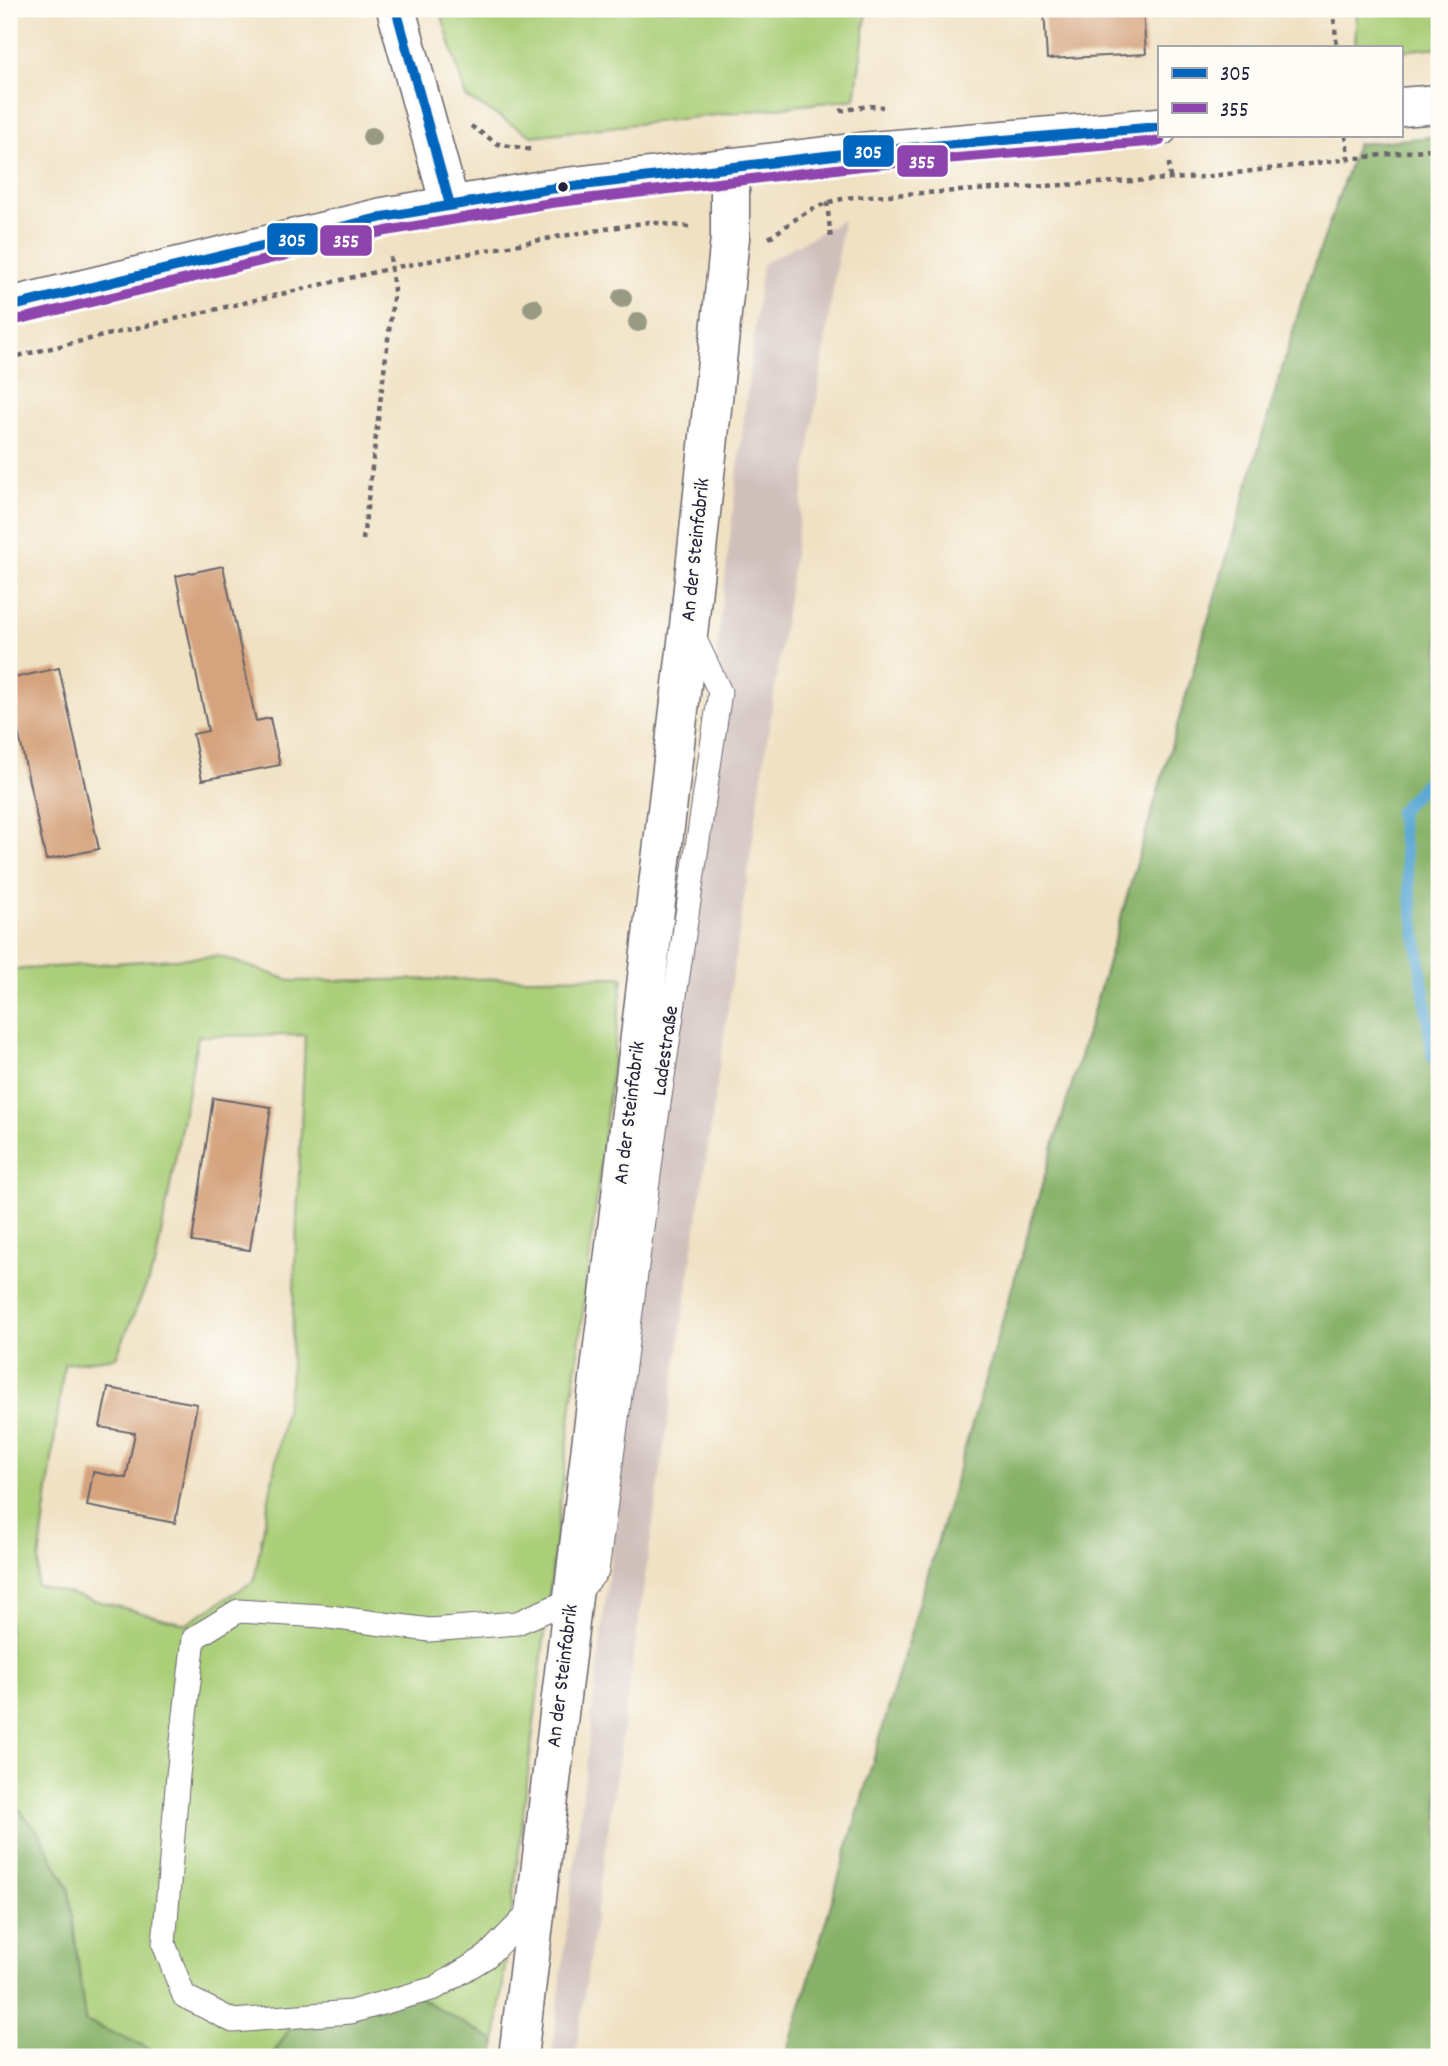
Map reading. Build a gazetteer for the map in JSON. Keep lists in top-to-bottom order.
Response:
{
  "streets": {
    "street": ["An der Steinfabrik"]
  },
  "lines": ["transit line 305", "transit line 355"],
  "legend": ["305", "355"]
}
